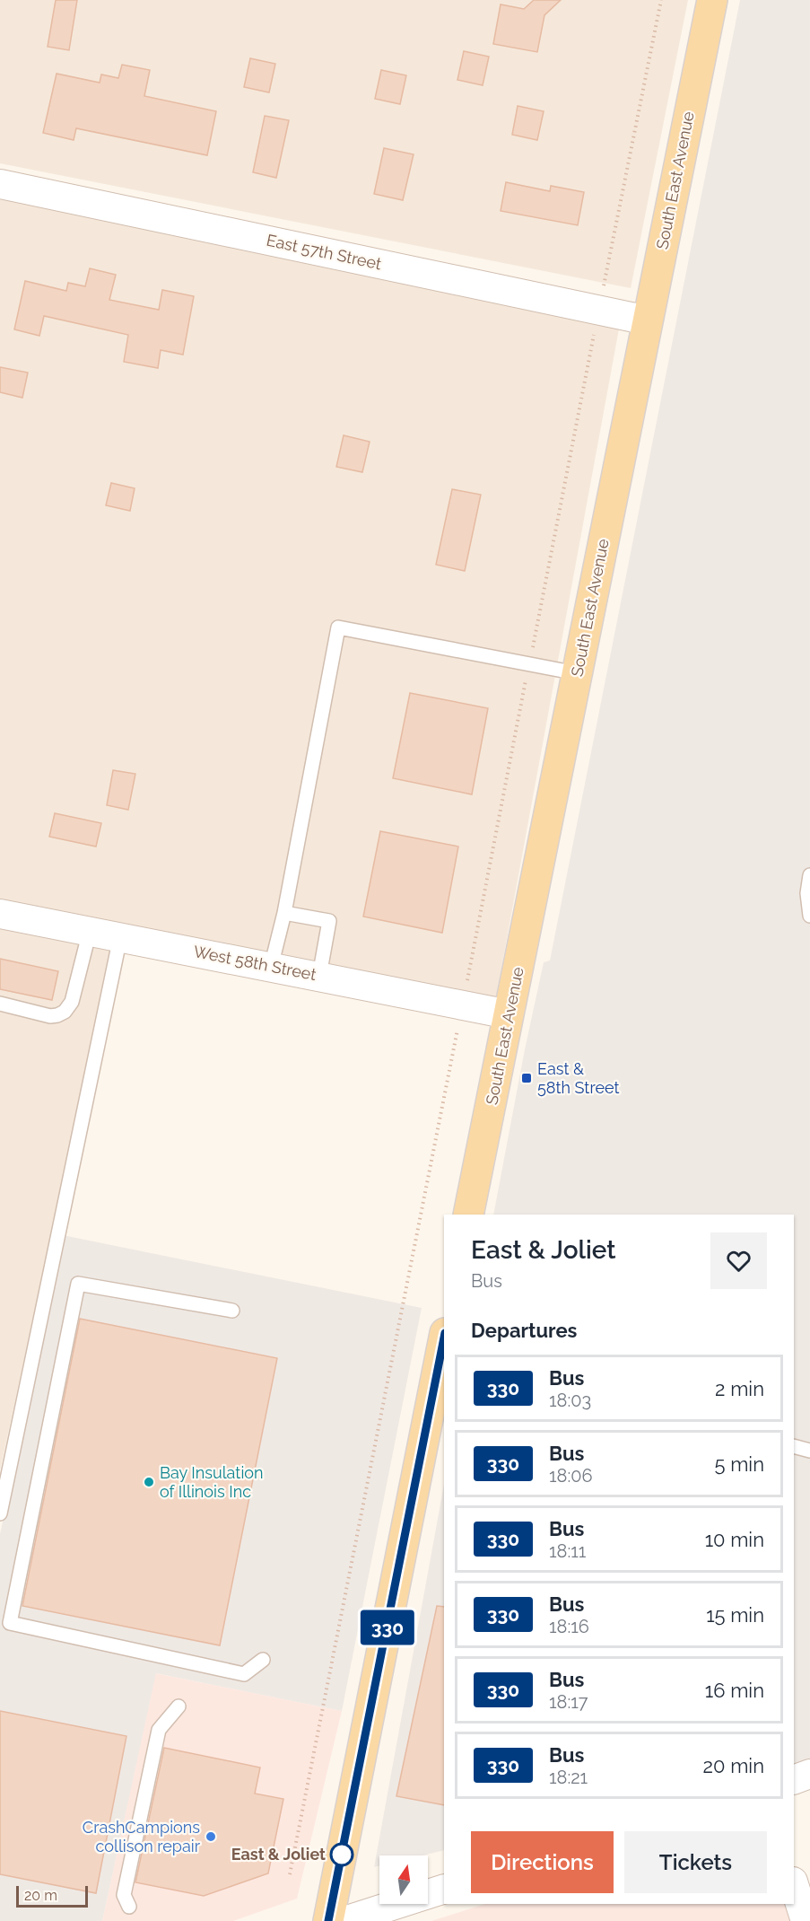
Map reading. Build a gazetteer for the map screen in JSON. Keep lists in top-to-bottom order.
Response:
{
  "streets": {
    "main road": ["South East Avenue"],
    "street": ["East 57th Street", "West 58th Street"]
  },
  "crossings": [
    ["South East Avenue", "East 57th Street"],
    ["South East Avenue", "West 58th Street"]
  ],
  "places": {
    "transit": ["East & 58th Street"],
    "other": ["Bay Insulation of Illinois Inc", "CrashCampions collison repair", "East & Joliet"]
  },
  "lines": ["bus line 330"],
  "scale_bar": "20 m",
  "north": "top",
  "page": {
    "on_map": "330",
    "heading": [
      ["East & Joliet", "Bus"],
      "Departures"
    ],
    "list": [
      {
        "mark": "330",
        "name": "Bus",
        "note": "18:03",
        "value": "2 min"
      },
      {
        "mark": "330",
        "name": "Bus",
        "note": "18:06",
        "value": "5 min"
      },
      {
        "mark": "330",
        "name": "Bus",
        "note": "18:11",
        "value": "10 min"
      },
      {
        "mark": "330",
        "name": "Bus",
        "note": "18:16",
        "value": "15 min"
      },
      {
        "mark": "330",
        "name": "Bus",
        "note": "18:17",
        "value": "16 min"
      },
      {
        "mark": "330",
        "name": "Bus",
        "note": "18:21",
        "value": "20 min"
      }
    ],
    "buttons": ["Directions", "Tickets"],
    "scale": "20 m"
  }
}
